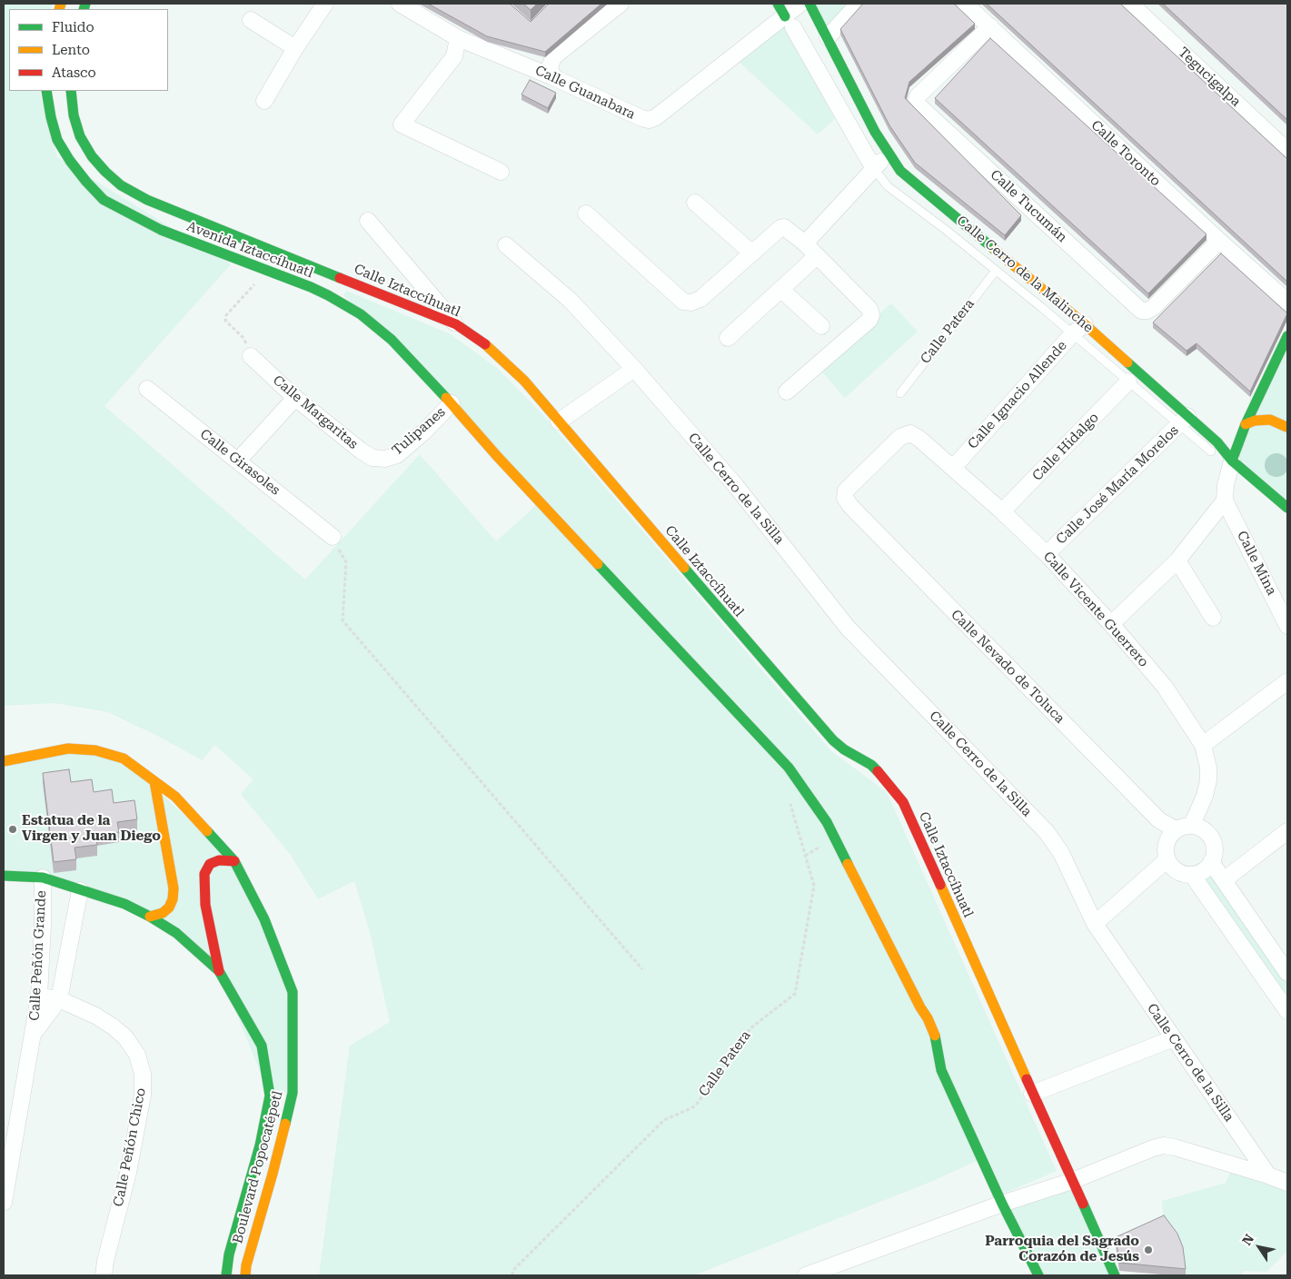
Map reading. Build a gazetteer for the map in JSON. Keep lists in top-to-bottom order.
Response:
{
  "streets": {
    "street": [
      "Tegucigalpa",
      "Calle Guanabara",
      "Calle Toronto",
      "Calle Tucumán",
      "Avenida Iztaccíhuatl",
      "Calle Cerro de la Malinche",
      "Calle Iztaccíhuatl",
      "Calle Ignacio Allende",
      "Calle Margaritas",
      "Tulipanes",
      "Calle Hidalgo",
      "Calle Girasoles",
      "Calle José María Morelos",
      "Calle Cerro de la Silla",
      "Calle Mina",
      "Calle Vicente Guerrero",
      "Calle Nevado de Toluca",
      "Calle Peñón Grande",
      "Calle Peñón Chico",
      "Boulevard Popocatépetl"
    ],
    "lane": ["Calle Patera"]
  },
  "crossings": [
    ["Calle Guanabara", "Calle Cerro de la Malinche"],
    ["Calle Toronto", "Calle Tucumán"],
    ["Avenida Iztaccíhuatl", "Tulipanes"],
    ["Calle Cerro de la Malinche", "Calle Patera"],
    ["Calle Cerro de la Malinche", "Calle Ignacio Allende"],
    ["Calle Cerro de la Malinche", "Calle Hidalgo"],
    ["Calle Cerro de la Malinche", "Calle José María Morelos"],
    ["Calle Ignacio Allende", "Calle Vicente Guerrero"],
    ["Calle Margaritas", "Tulipanes"],
    ["Calle Hidalgo", "Calle Vicente Guerrero"],
    ["Calle José María Morelos", "Calle Vicente Guerrero"],
    ["Calle Vicente Guerrero", "Calle Nevado de Toluca"],
    ["Calle Peñón Grande", "Calle Peñón Chico"],
    ["Calle Peñón Grande", "Boulevard Popocatépetl"]
  ],
  "places": ["Estatua de la Virgen y Juan Diego", "Parroquia del Sagrado Corazón de Jesús"],
  "legend": ["Fluido", "Lento", "Atasco"],
  "north": "top left"
}
